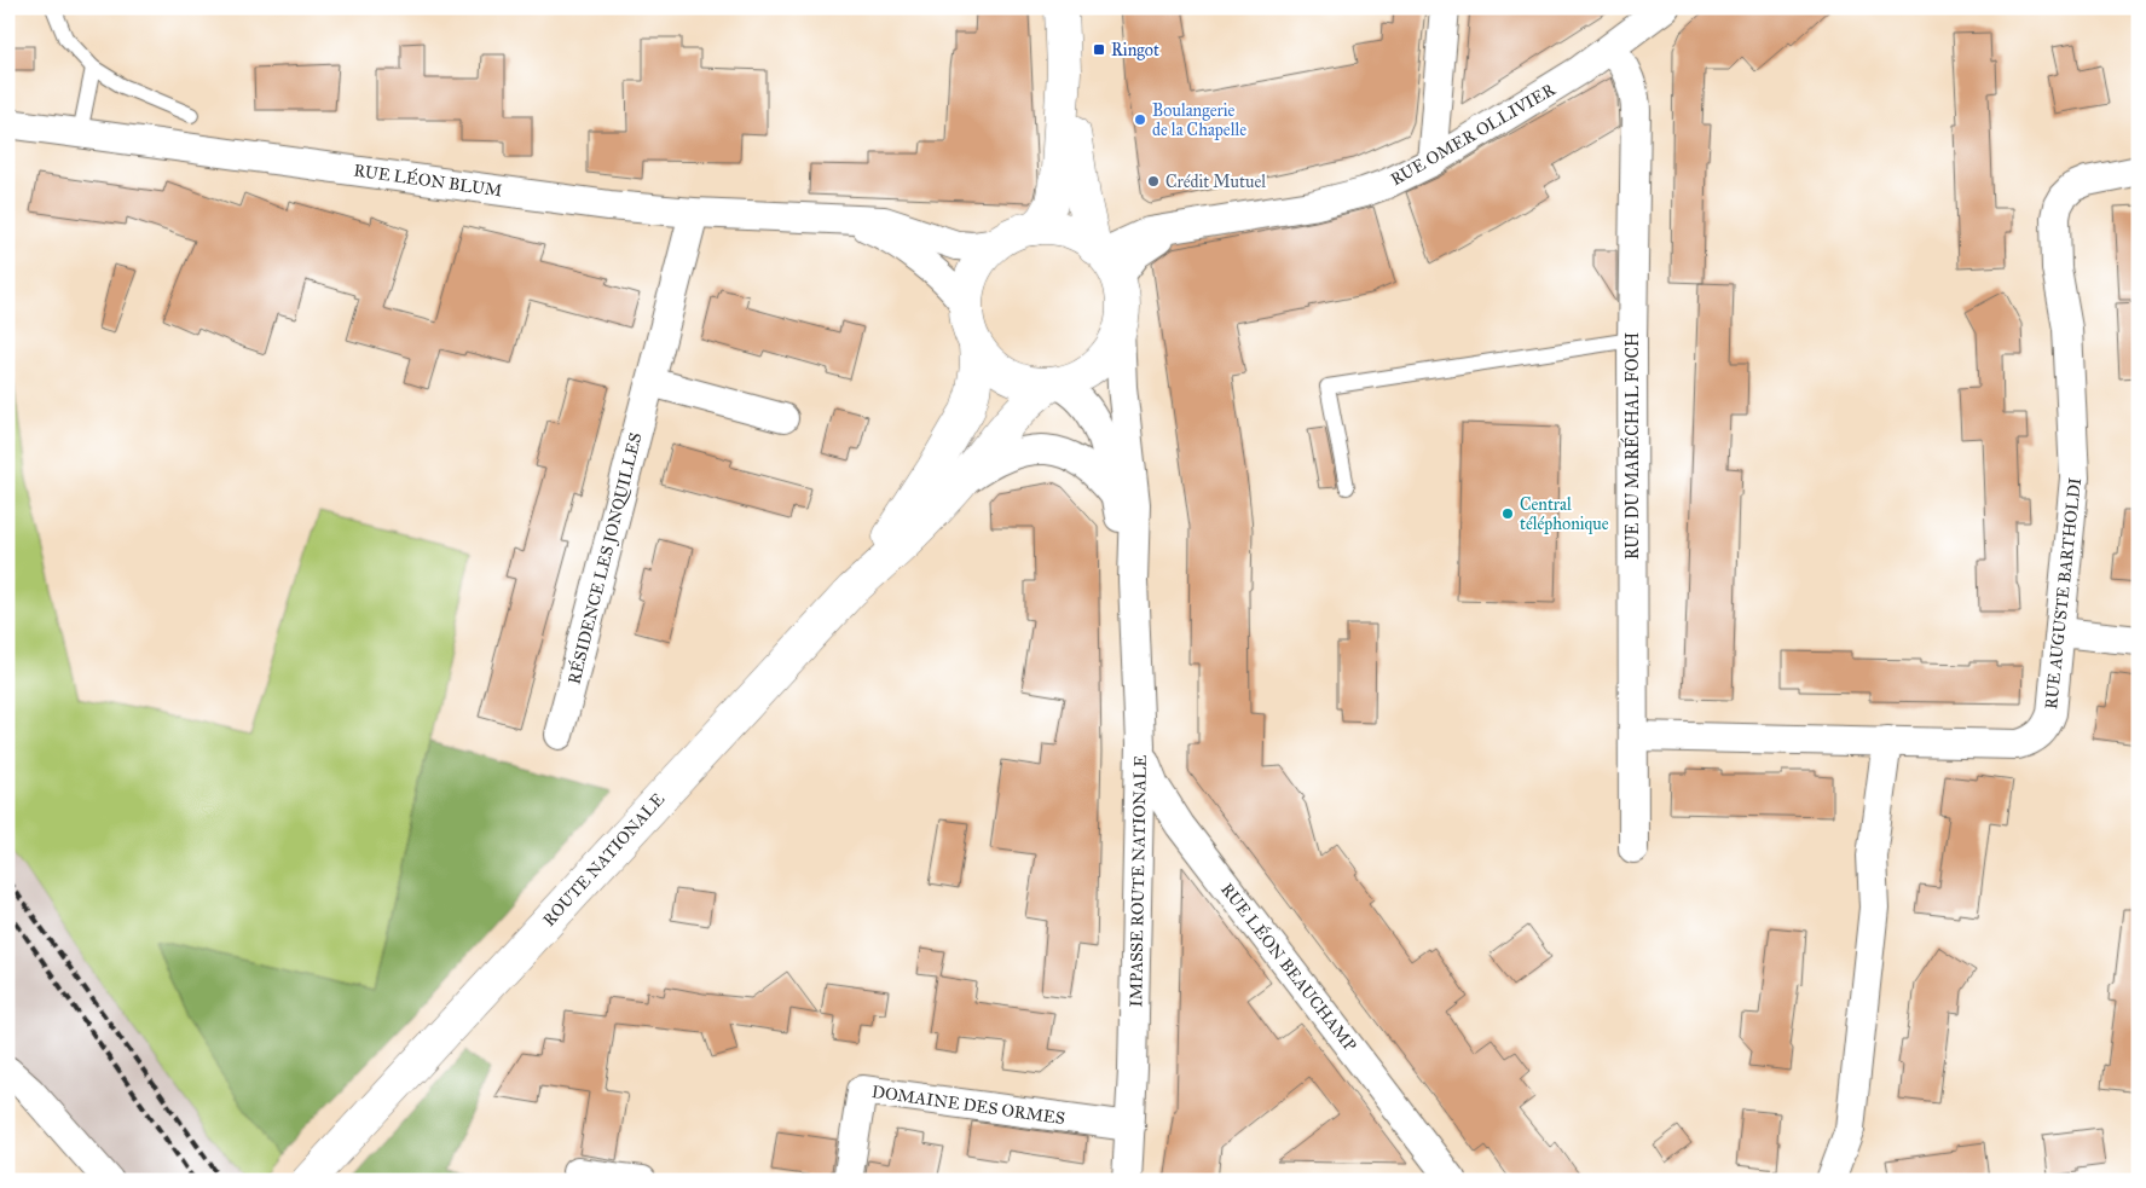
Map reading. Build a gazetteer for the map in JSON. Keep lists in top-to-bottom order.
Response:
{
  "streets": {
    "main road": ["ROUTE NATIONALE"],
    "street": [
      "RUE OMER OLLIVIER",
      "RUE LÉON BLUM",
      "RUE DU MARÉCHAL FOCH",
      "RÉSIDENCE LES JONQUILLES",
      "RUE AUGUSTE BARTHOLDI",
      "IMPASSE ROUTE NATIONALE",
      "RUE LÉON BEAUCHAMP",
      "DOMAINE DES ORMES"
    ]
  },
  "crossings": [
    ["RUE OMER OLLIVIER", "RUE LÉON BLUM"],
    ["RUE OMER OLLIVIER", "RUE DU MARÉCHAL FOCH"],
    ["RUE OMER OLLIVIER", "ROUTE NATIONALE"],
    ["RUE OMER OLLIVIER", "IMPASSE ROUTE NATIONALE"],
    ["RUE LÉON BLUM", "RÉSIDENCE LES JONQUILLES"],
    ["RUE LÉON BLUM", "ROUTE NATIONALE"],
    ["RUE LÉON BLUM", "IMPASSE ROUTE NATIONALE"],
    ["RUE DU MARÉCHAL FOCH", "RUE AUGUSTE BARTHOLDI"],
    ["ROUTE NATIONALE", "IMPASSE ROUTE NATIONALE"],
    ["IMPASSE ROUTE NATIONALE", "RUE LÉON BEAUCHAMP"],
    ["IMPASSE ROUTE NATIONALE", "DOMAINE DES ORMES"]
  ],
  "places": {
    "transit": ["Ringot"],
    "other": ["Boulangerie de la Chapelle", "Crédit Mutuel", "Central téléphonique"]
  }
}
